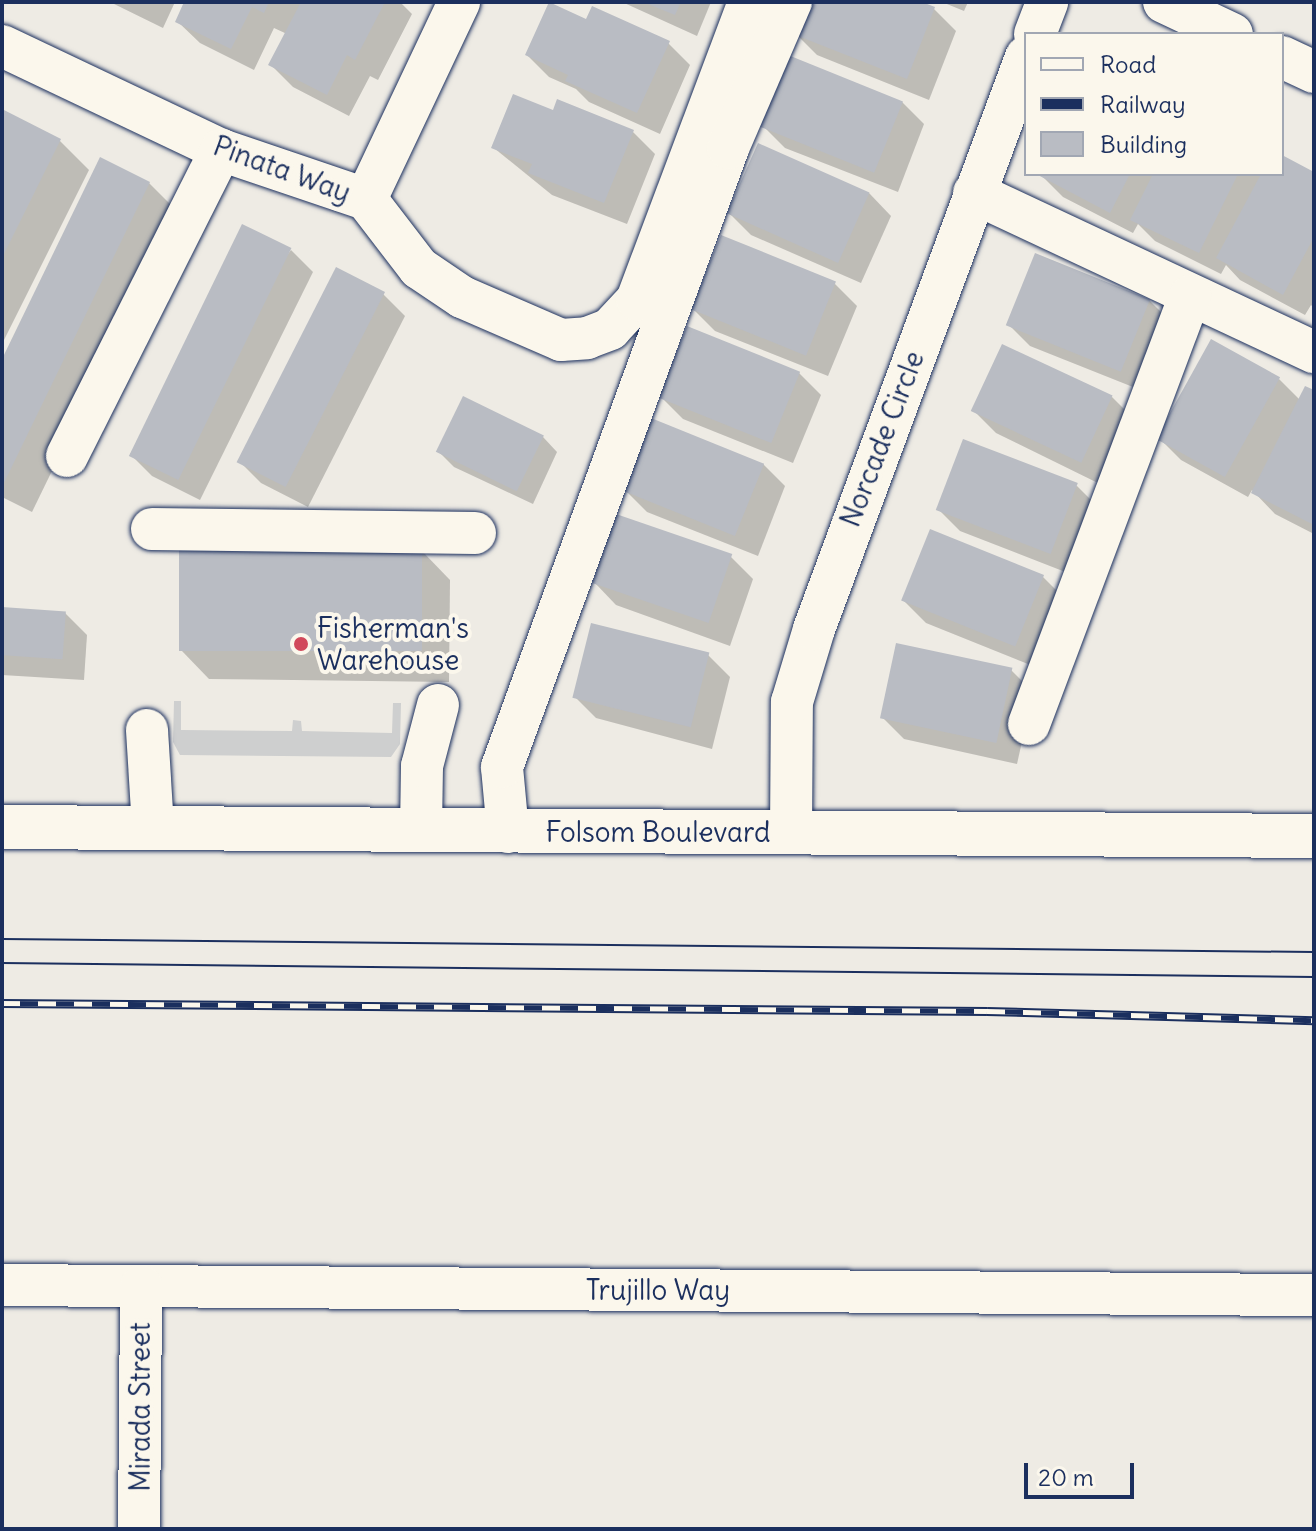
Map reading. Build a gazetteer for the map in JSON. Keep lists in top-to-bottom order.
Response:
{
  "streets": {
    "main road": ["Folsom Boulevard"],
    "street": [
      "Pinata Way",
      "Norcade Circle",
      "Trujillo Way",
      "Mirada Street"
    ]
  },
  "crossings": [
    ["Norcade Circle", "Folsom Boulevard"],
    ["Trujillo Way", "Mirada Street"]
  ],
  "places": ["Fisherman's Warehouse"],
  "legend": ["Road", "Railway", "Building"],
  "scale_bar": "20 m"
}
